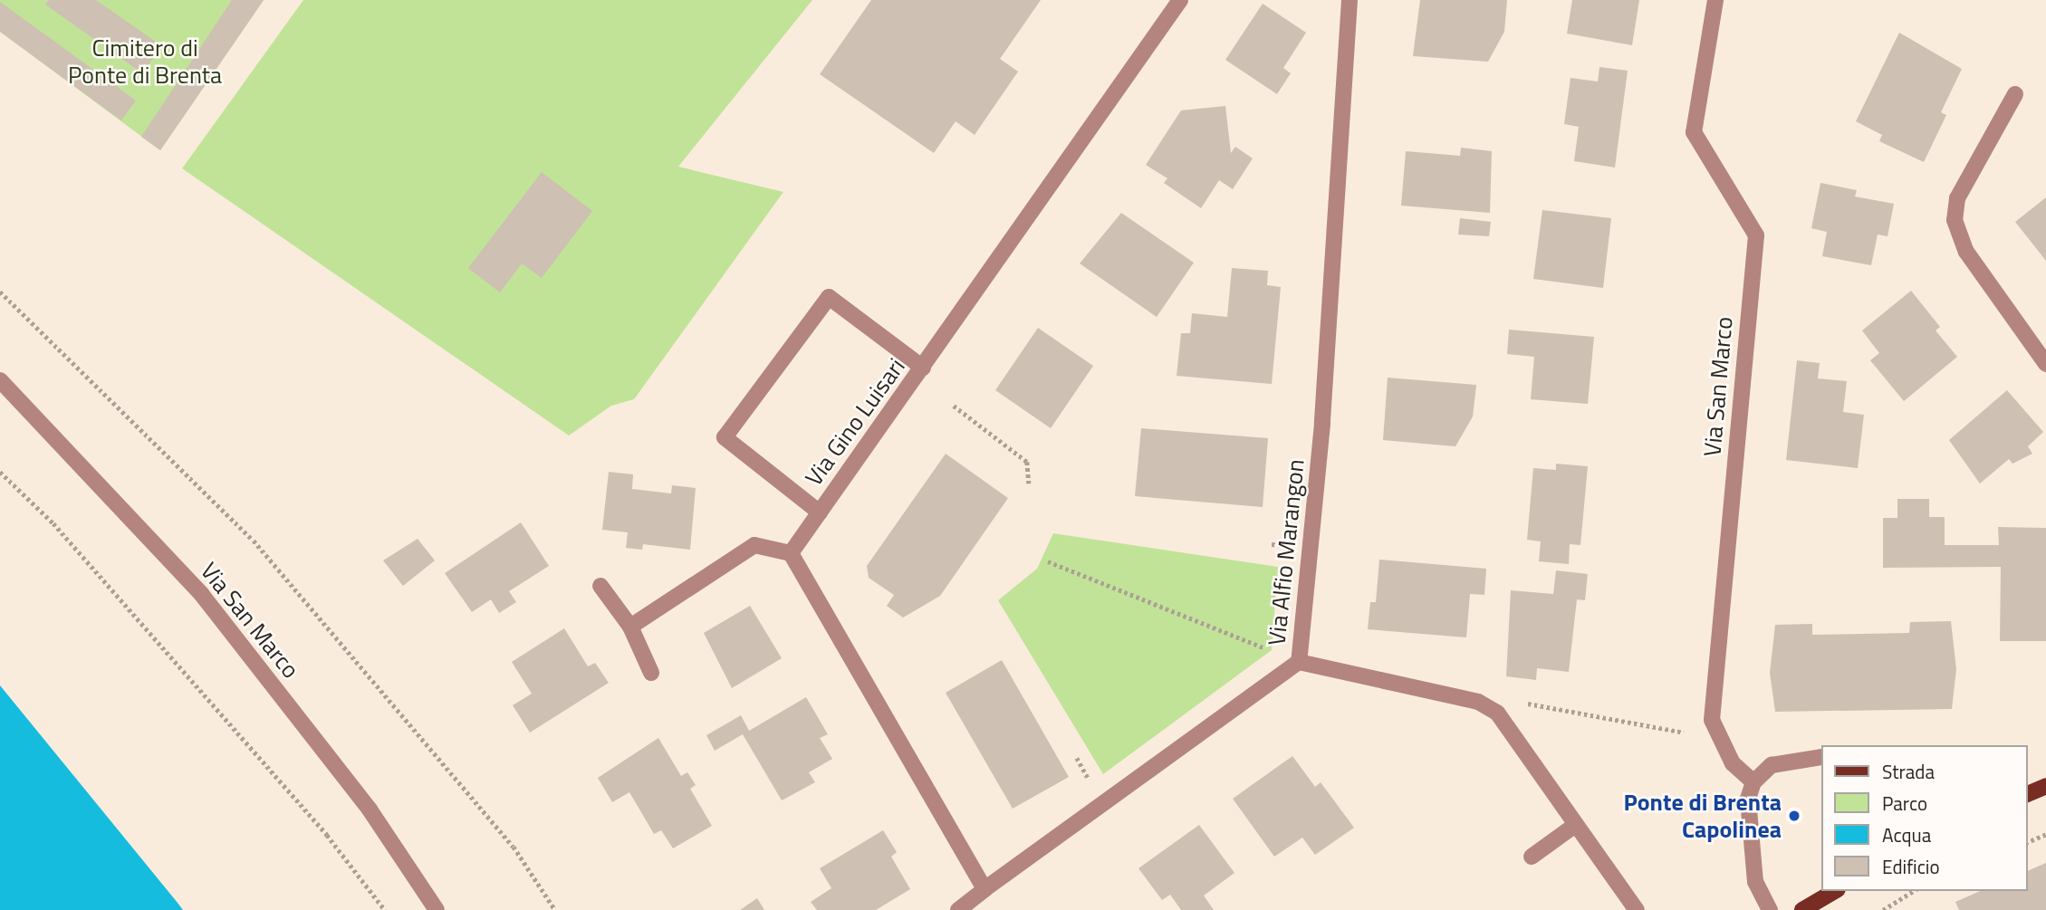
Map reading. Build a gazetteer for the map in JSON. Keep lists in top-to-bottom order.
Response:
{
  "streets": {
    "street": ["Via San Marco", "Via Gino Luisari", "Via Alfio Marangon"]
  },
  "parks": ["Cimitero di Ponte di Brenta"],
  "places": ["Ponte di Brenta Capolinea"],
  "legend": [
    "Strada",
    "Parco",
    "Acqua",
    "Edificio"
  ]
}
